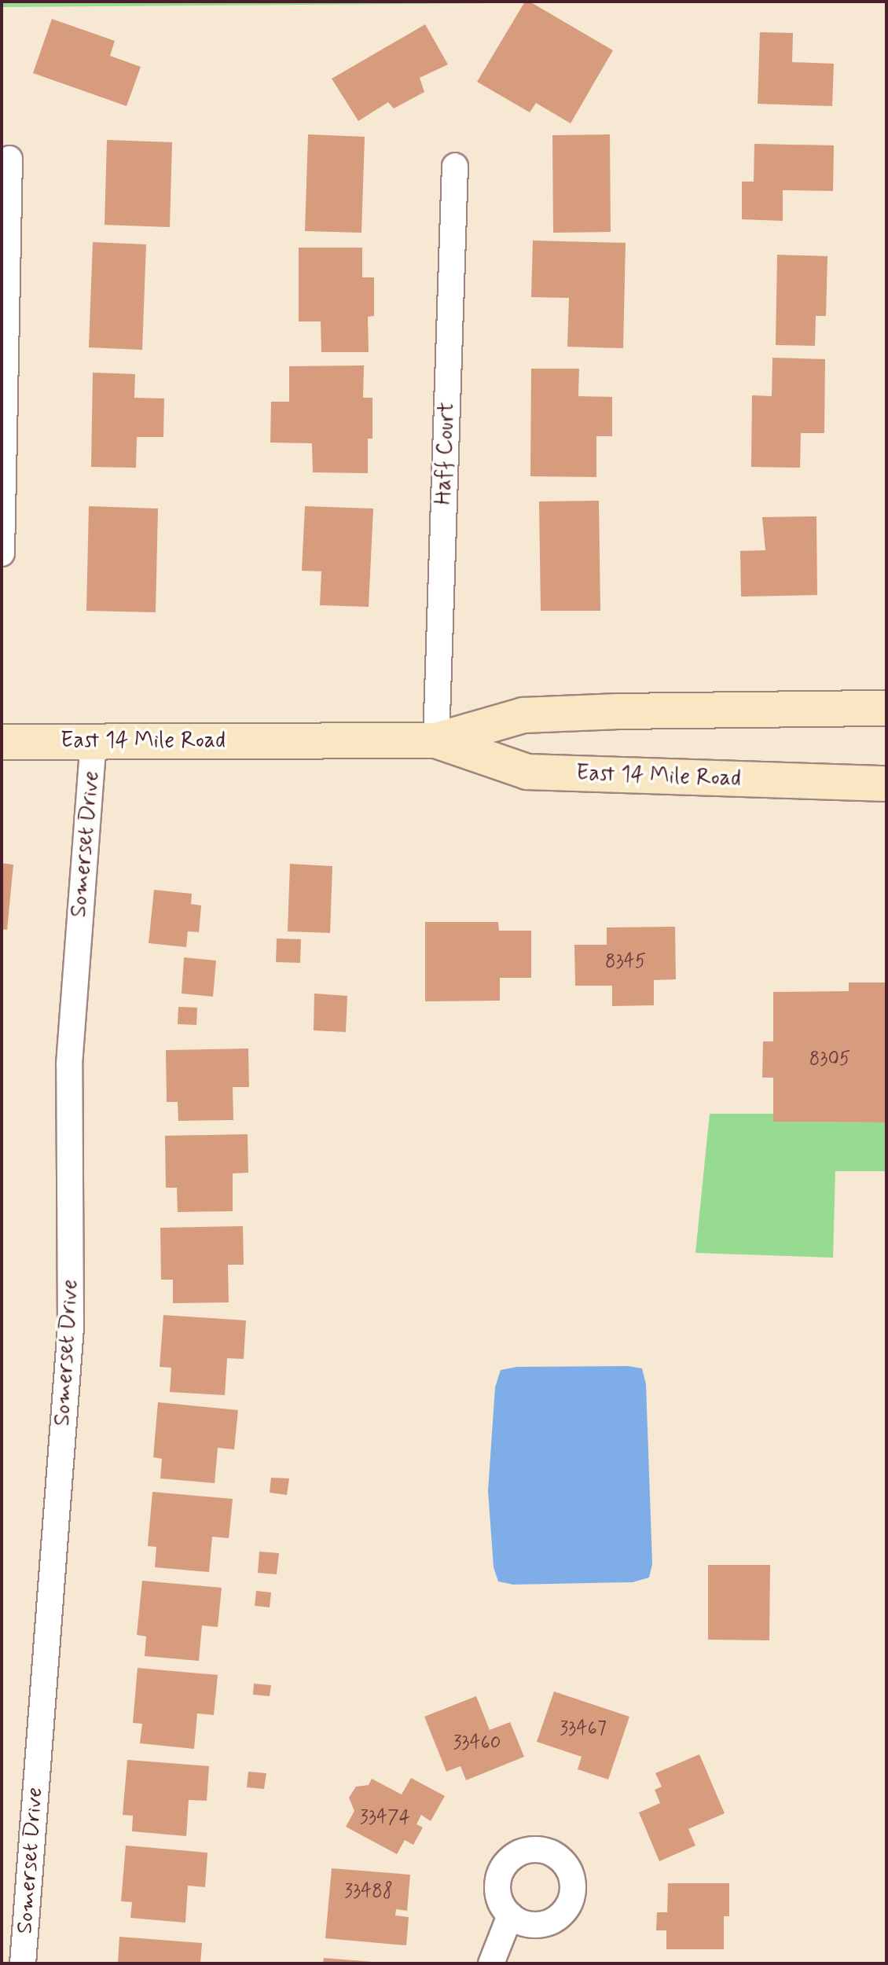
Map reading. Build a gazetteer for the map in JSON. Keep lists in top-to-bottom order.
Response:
{
  "streets": {
    "main road": ["East 14 Mile Road"],
    "street": ["Haff Court", "Somerset Drive"]
  },
  "crossings": [
    ["Haff Court", "East 14 Mile Road"],
    ["East 14 Mile Road", "Somerset Drive"]
  ],
  "house_numbers": [
    "8345",
    "8305",
    "33467",
    "33460",
    "33474",
    "33488"
  ]
}
